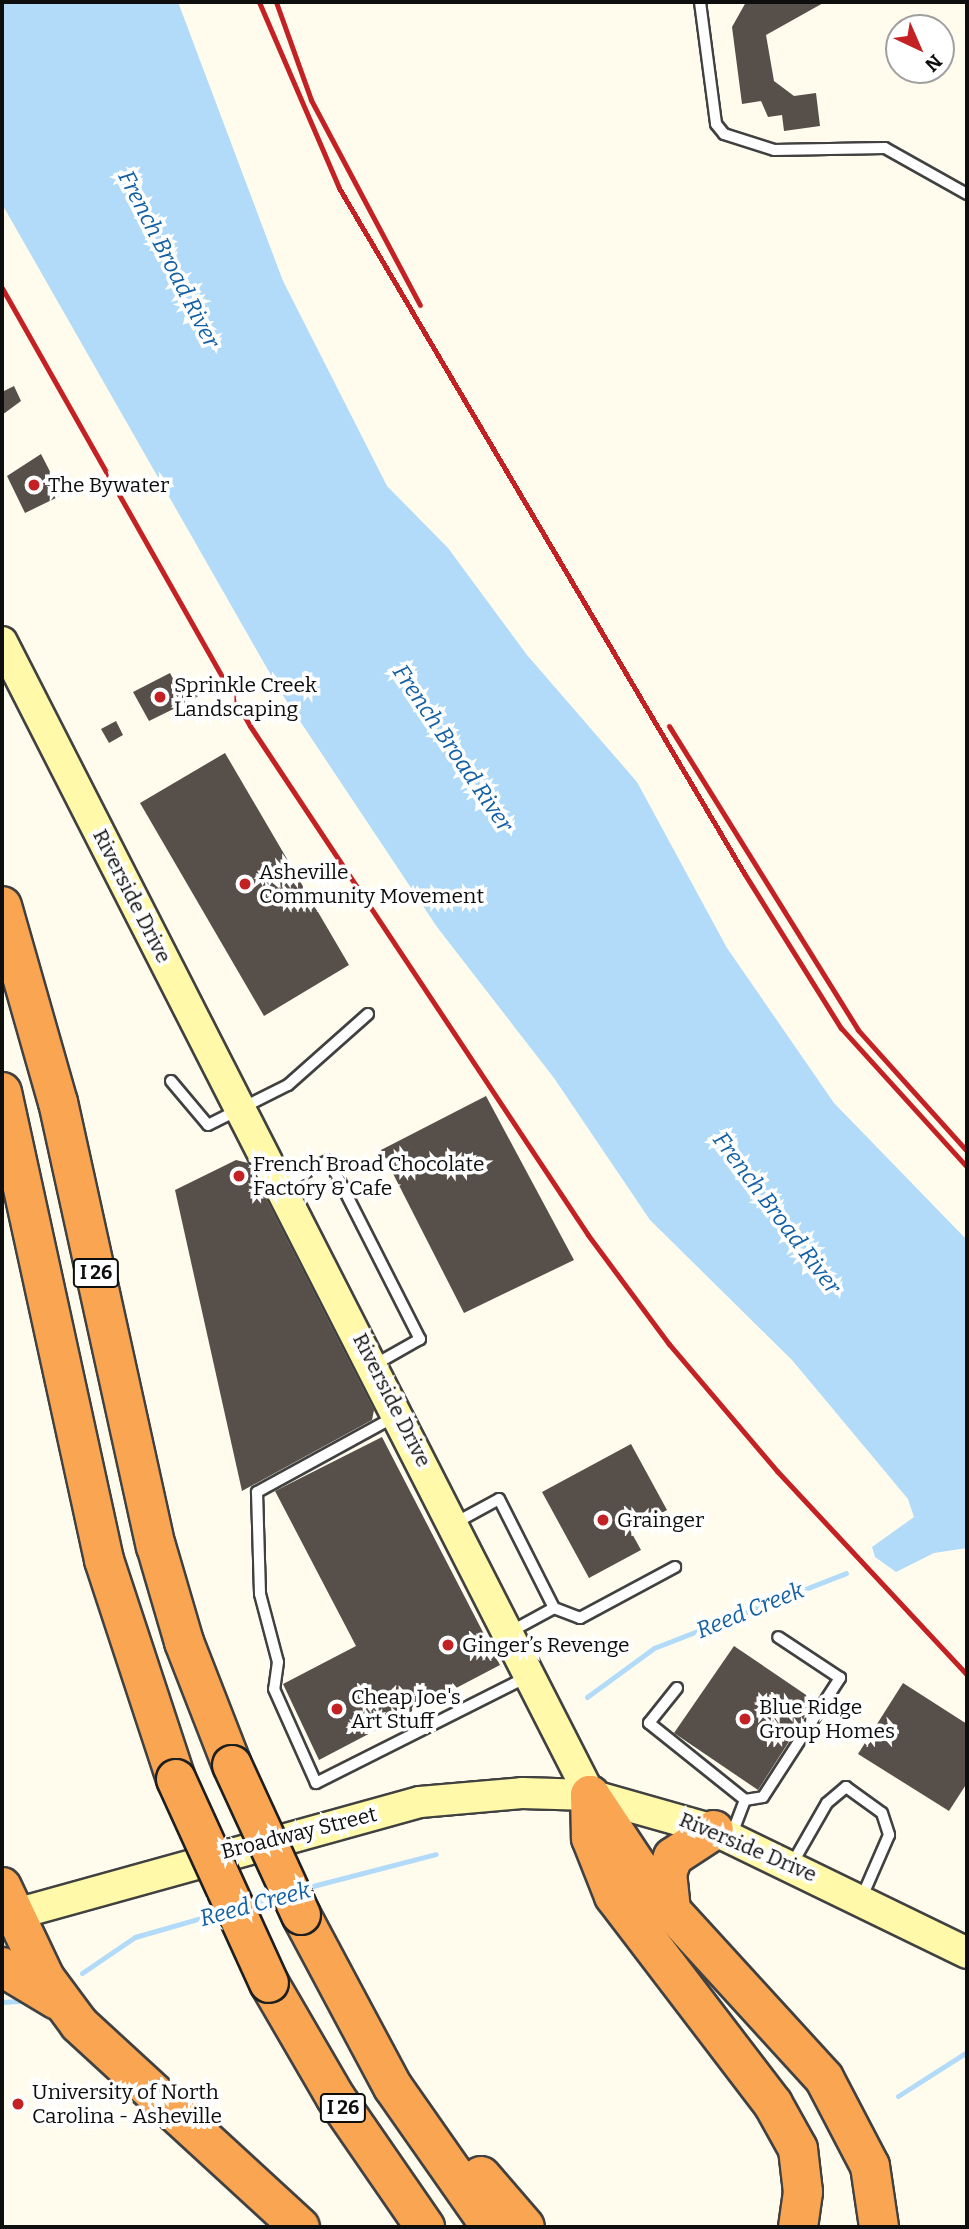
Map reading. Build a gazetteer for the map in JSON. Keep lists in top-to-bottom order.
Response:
{
  "streets": {
    "highway": ["I 26"],
    "main road": ["Riverside Drive", "Broadway Street"]
  },
  "crossings": [
    ["Riverside Drive", "Broadway Street"]
  ],
  "water": ["French Broad River", "Reed Creek"],
  "places": [
    "The Bywater",
    "Sprinkle Creek Landscaping",
    "Asheville Community Movement",
    "French Broad Chocolate Factory & Cafe",
    "Grainger",
    "Ginger’s Revenge",
    "Cheap Joe's Art Stuff",
    "Blue Ridge Group Homes",
    "University of North Carolina - Asheville"
  ],
  "north": "bottom right"
}
